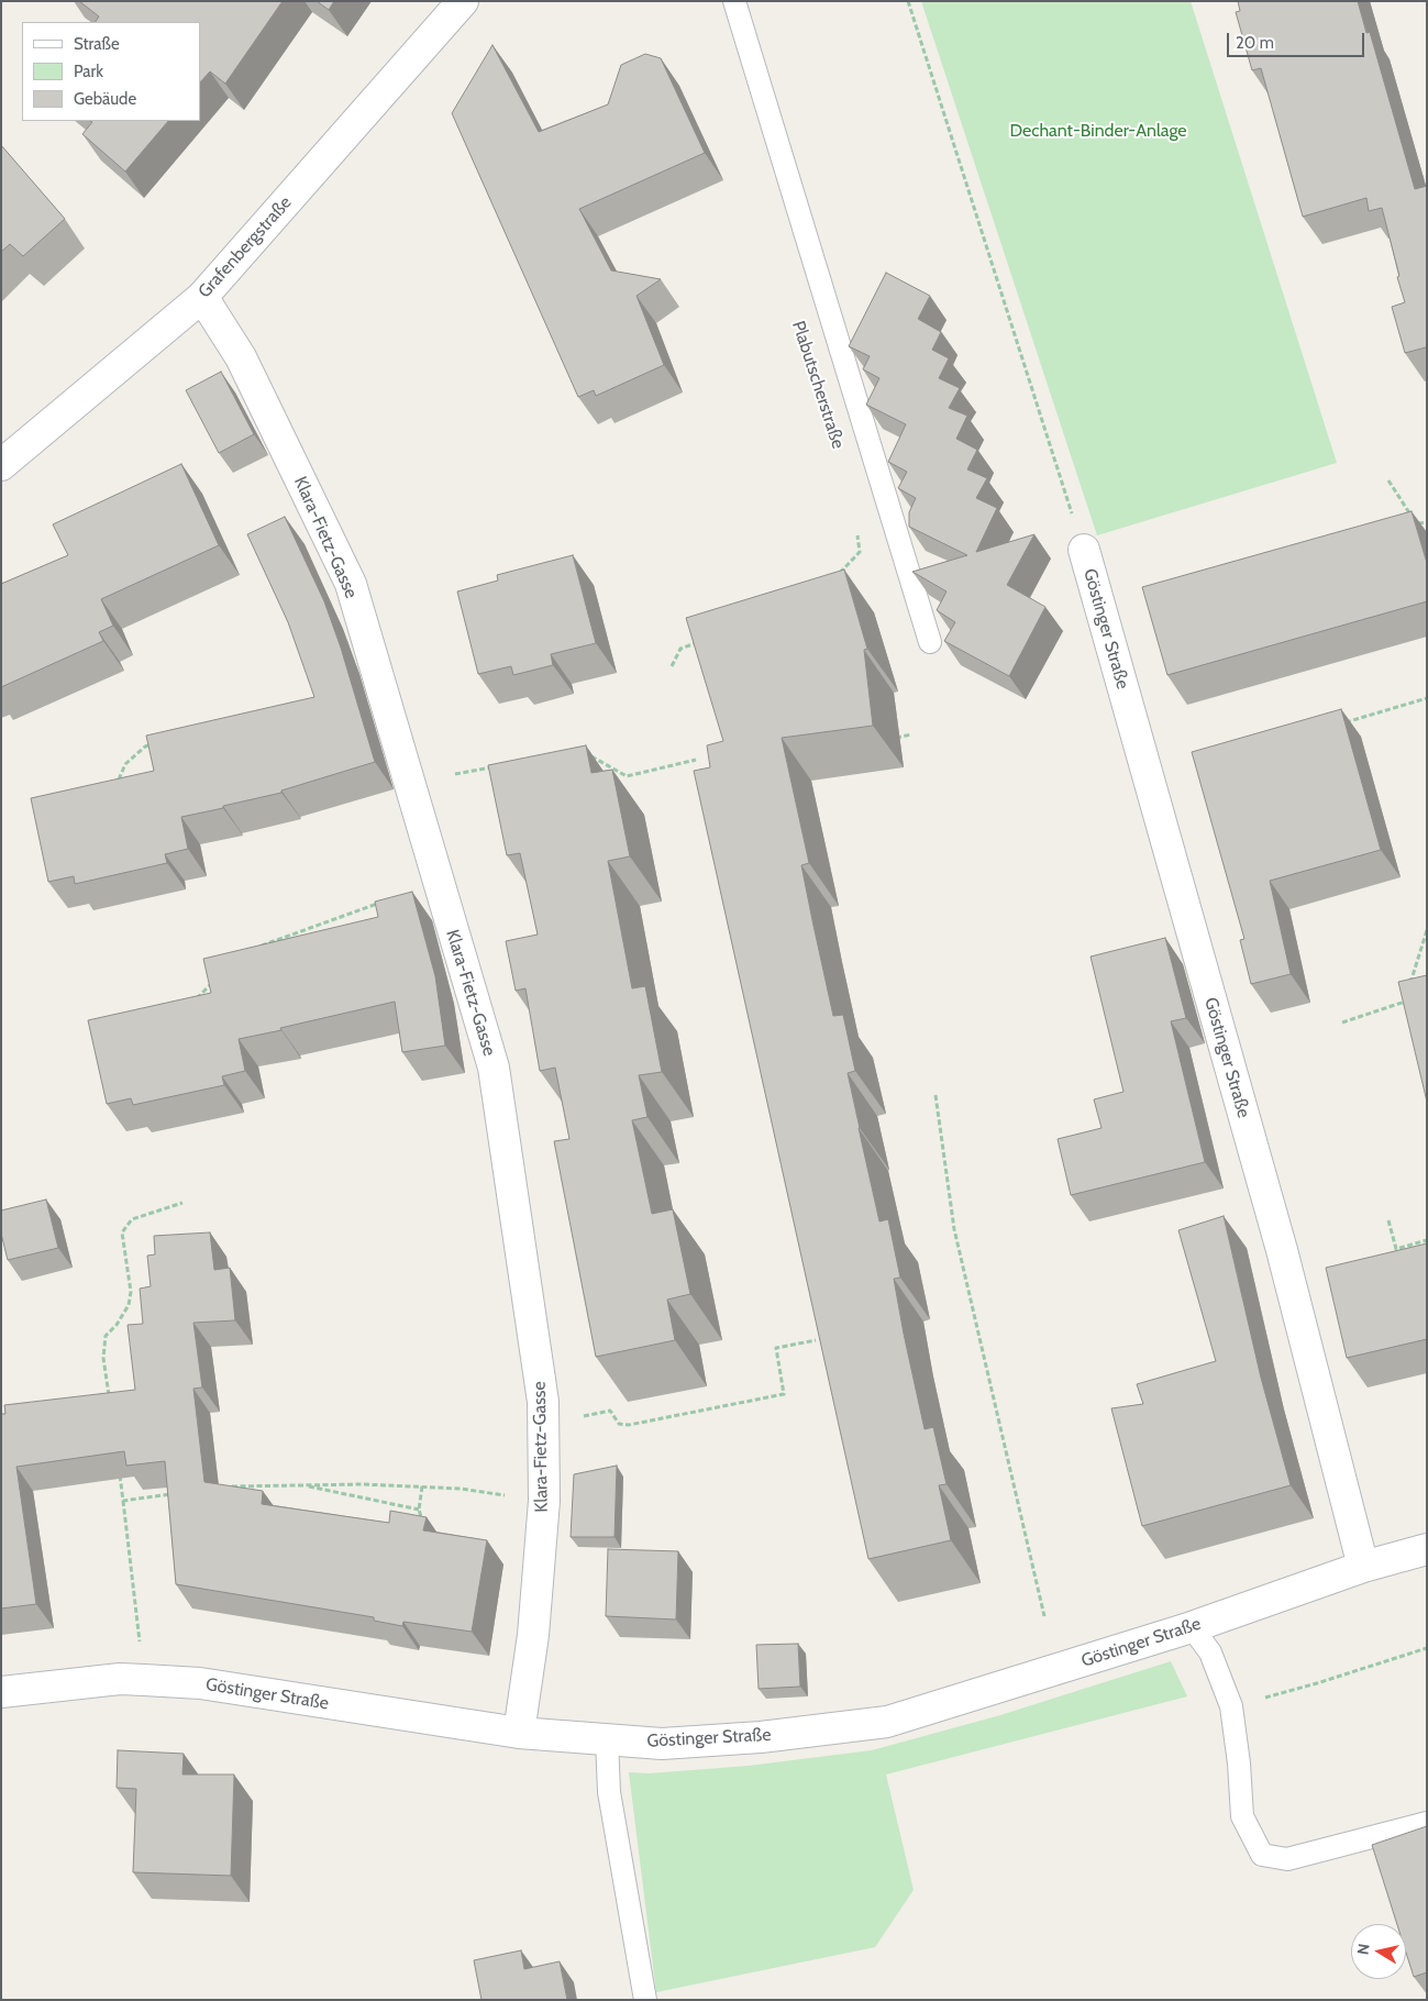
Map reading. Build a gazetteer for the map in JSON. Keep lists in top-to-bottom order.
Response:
{
  "streets": {
    "street": ["Grafenbergstraße", "Klara-Fietz-Gasse", "Göstinger Straße"],
    "lane": ["Plabutscherstraße"]
  },
  "crossings": [
    ["Grafenbergstraße", "Klara-Fietz-Gasse"],
    ["Klara-Fietz-Gasse", "Göstinger Straße"]
  ],
  "parks": ["Dechant-Binder-Anlage"],
  "legend": ["Straße", "Park", "Gebäude"],
  "scale_bar": "20 m",
  "north": "left"
}
